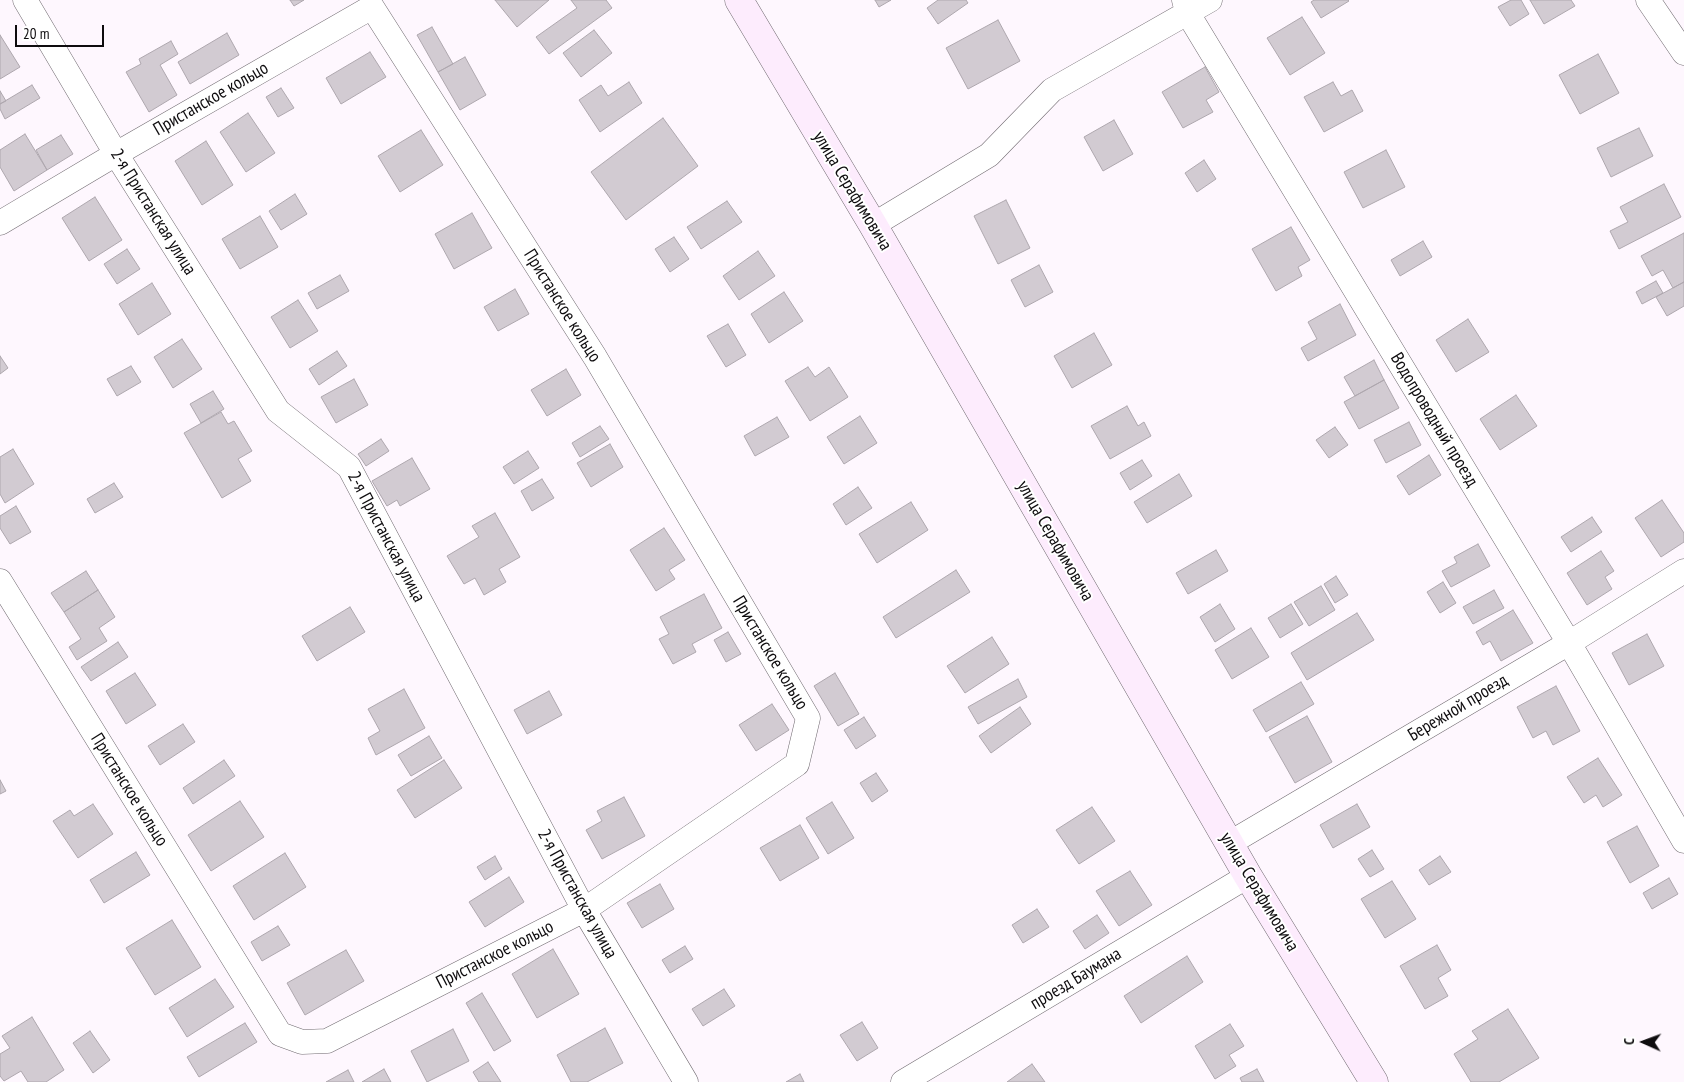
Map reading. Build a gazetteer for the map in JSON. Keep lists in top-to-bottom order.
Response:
{
  "streets": {
    "street": [
      "Пристанское кольцо",
      "улица Серафимовича",
      "2-я Пристанская улица",
      "Водопроводный проезд",
      "Бережной проезд",
      "проезд Баумана"
    ]
  },
  "crossings": [
    ["Пристанское кольцо", "2-я Пристанская улица"],
    ["улица Серафимовича", "Бережной проезд"],
    ["улица Серафимовича", "проезд Баумана"],
    ["Водопроводный проезд", "Бережной проезд"]
  ],
  "scale_bar": "20 m",
  "north": "left"
}
